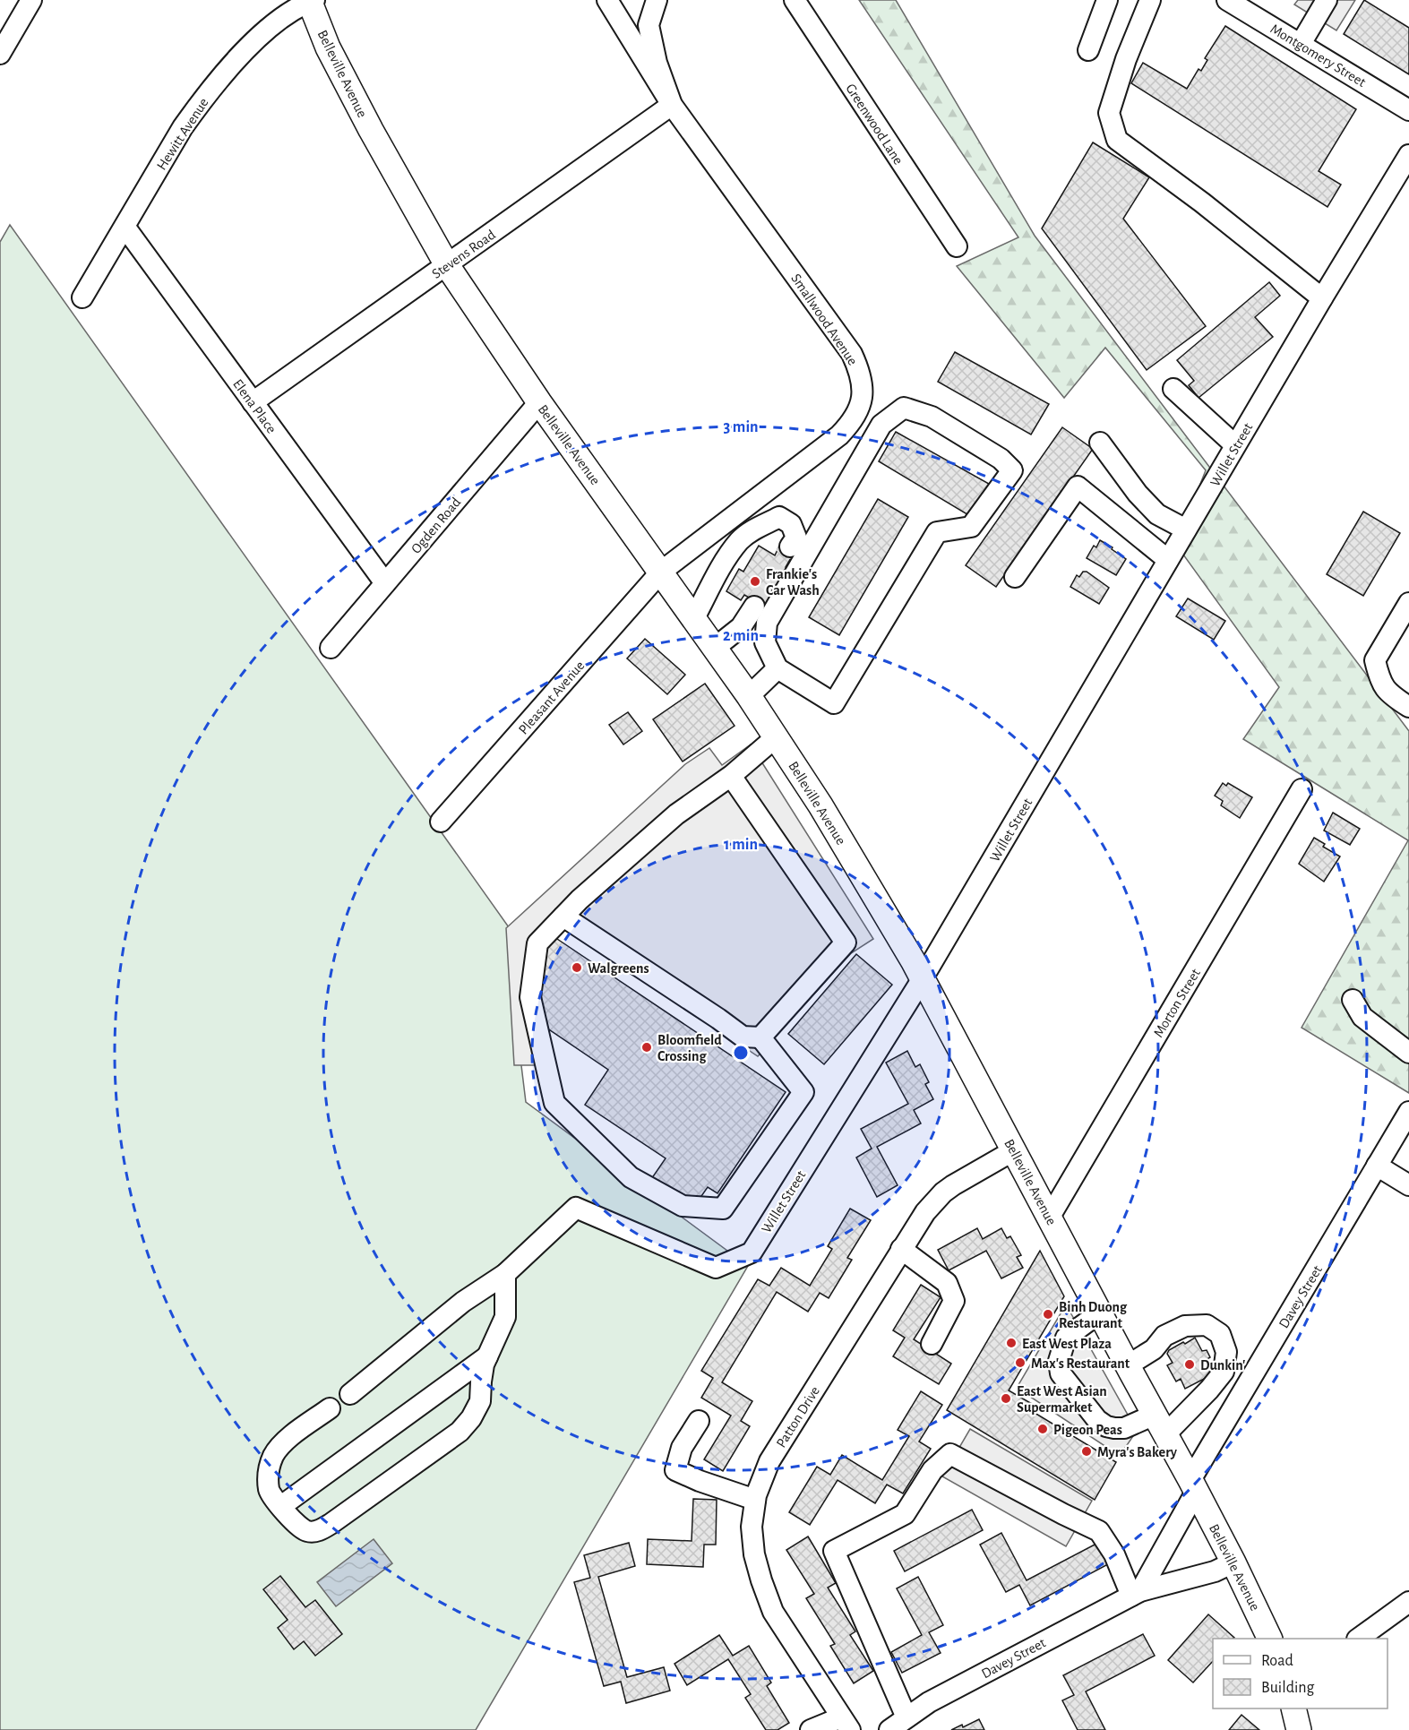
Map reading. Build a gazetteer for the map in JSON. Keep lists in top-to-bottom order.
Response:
{
  "streets": {
    "main road": ["Belleville Avenue"],
    "street": [
      "Montgomery Street",
      "Greenwood Lane",
      "Hewitt Avenue",
      "Stevens Road",
      "Smallwood Avenue",
      "Elena Place",
      "Willet Street",
      "Ogden Road",
      "Pleasant Avenue",
      "Morton Street",
      "Davey Street",
      "Patton Drive"
    ]
  },
  "crossings": [
    ["Belleville Avenue", "Hewitt Avenue"],
    ["Belleville Avenue", "Stevens Road"],
    ["Belleville Avenue", "Smallwood Avenue"],
    ["Belleville Avenue", "Willet Street"],
    ["Belleville Avenue", "Ogden Road"],
    ["Belleville Avenue", "Pleasant Avenue"],
    ["Belleville Avenue", "Morton Street"],
    ["Belleville Avenue", "Davey Street"],
    ["Belleville Avenue", "Patton Drive"],
    ["Hewitt Avenue", "Elena Place"],
    ["Stevens Road", "Smallwood Avenue"],
    ["Stevens Road", "Elena Place"],
    ["Smallwood Avenue", "Pleasant Avenue"],
    ["Elena Place", "Ogden Road"]
  ],
  "places": [
    "Frankie's Car Wash",
    "Walgreens",
    "Bloomfield Crossing",
    "Binh Duong Restaurant",
    "East West Plaza",
    "Max's Restaurant",
    "Dunkin'",
    "East West Asian Supermarket",
    "Pigeon Peas",
    "Myra's Bakery"
  ],
  "legend": ["Road", "Building"],
  "rings": ["3 min", "2 min", "1 min"]
}
